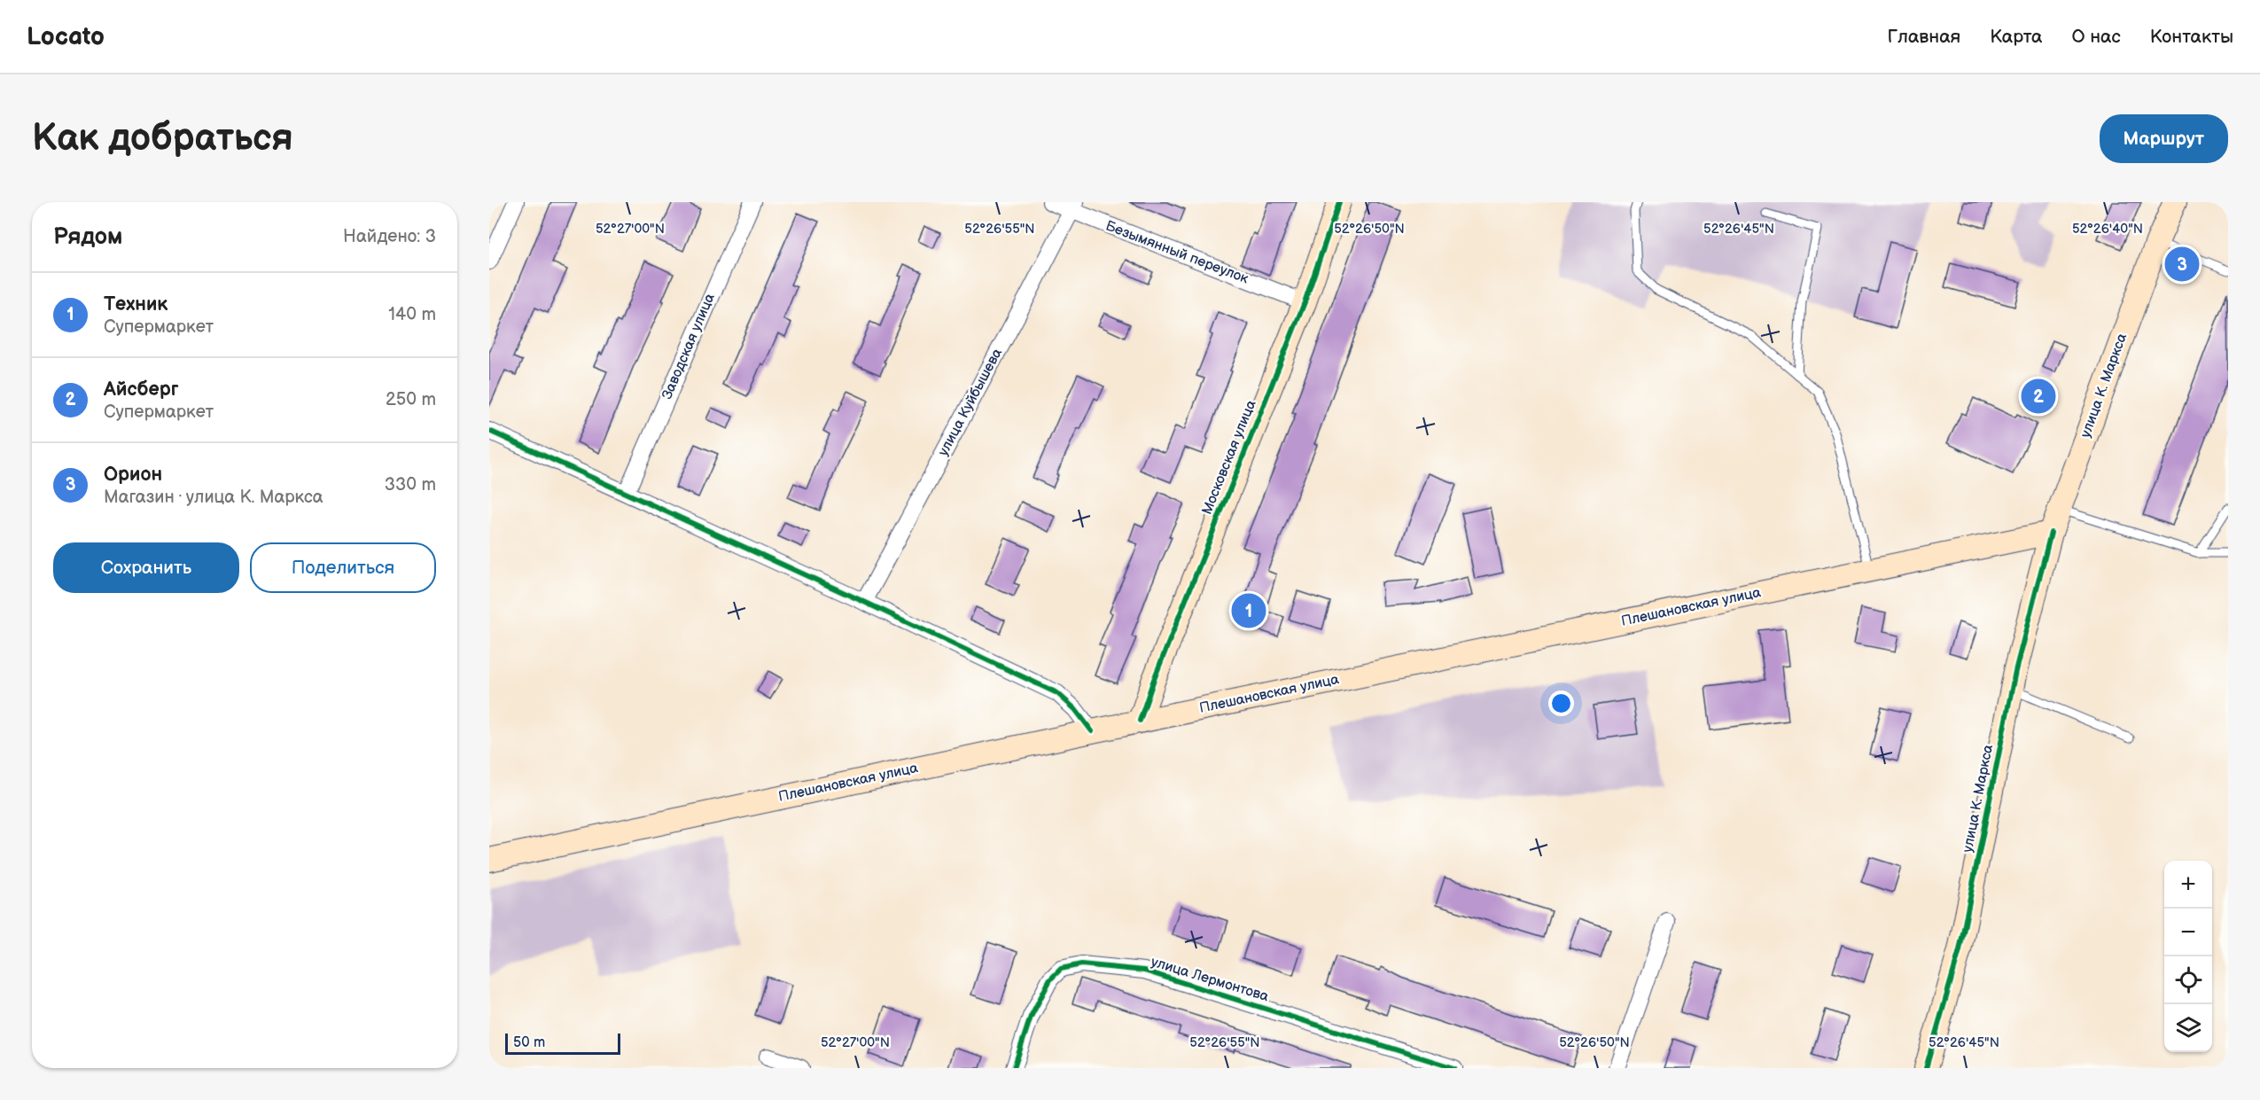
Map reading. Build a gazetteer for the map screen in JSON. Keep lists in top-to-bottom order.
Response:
{
  "streets": {
    "main road": ["улица К. Маркса", "Московская улица", "Плешановская улица"],
    "street": [
      "Безымянный переулок",
      "Заводская улица",
      "улица Куйбышева",
      "улица Лермонтова"
    ]
  },
  "crossings": [
    ["Безымянный переулок", "улица Куйбышева"],
    ["Безымянный переулок", "Московская улица"],
    ["улица К. Маркса", "Плешановская улица"],
    ["Московская улица", "Плешановская улица"]
  ],
  "scale_bar": "50 m",
  "page": {
    "header": "Locato",
    "nav": [
      "Главная",
      "Карта",
      "О нас",
      "Контакты"
    ],
    "buttons": [
      "Маршрут",
      ["Сохранить", "Поделиться"]
    ],
    "title": "Как добраться",
    "heading": ["Рядом", "Найдено: 3"],
    "pins": ["3", "2", "1"],
    "list": [
      {
        "mark": "1",
        "name": "Техник",
        "note": "Супермаркет",
        "value": "140 m"
      },
      {
        "mark": "2",
        "name": "Айсберг",
        "note": "Супермаркет",
        "value": "250 m"
      },
      {
        "mark": "3",
        "name": "Орион",
        "note": "Магазин · улица К. Маркса",
        "value": "330 m"
      }
    ],
    "map_buttons": ["+", "−"],
    "scale": "50 m"
  },
  "coordinates": [
    "52°27'00\"N",
    "52°26'55\"N",
    "52°26'50\"N",
    "52°26'45\"N",
    "52°26'40\"N"
  ]
}
